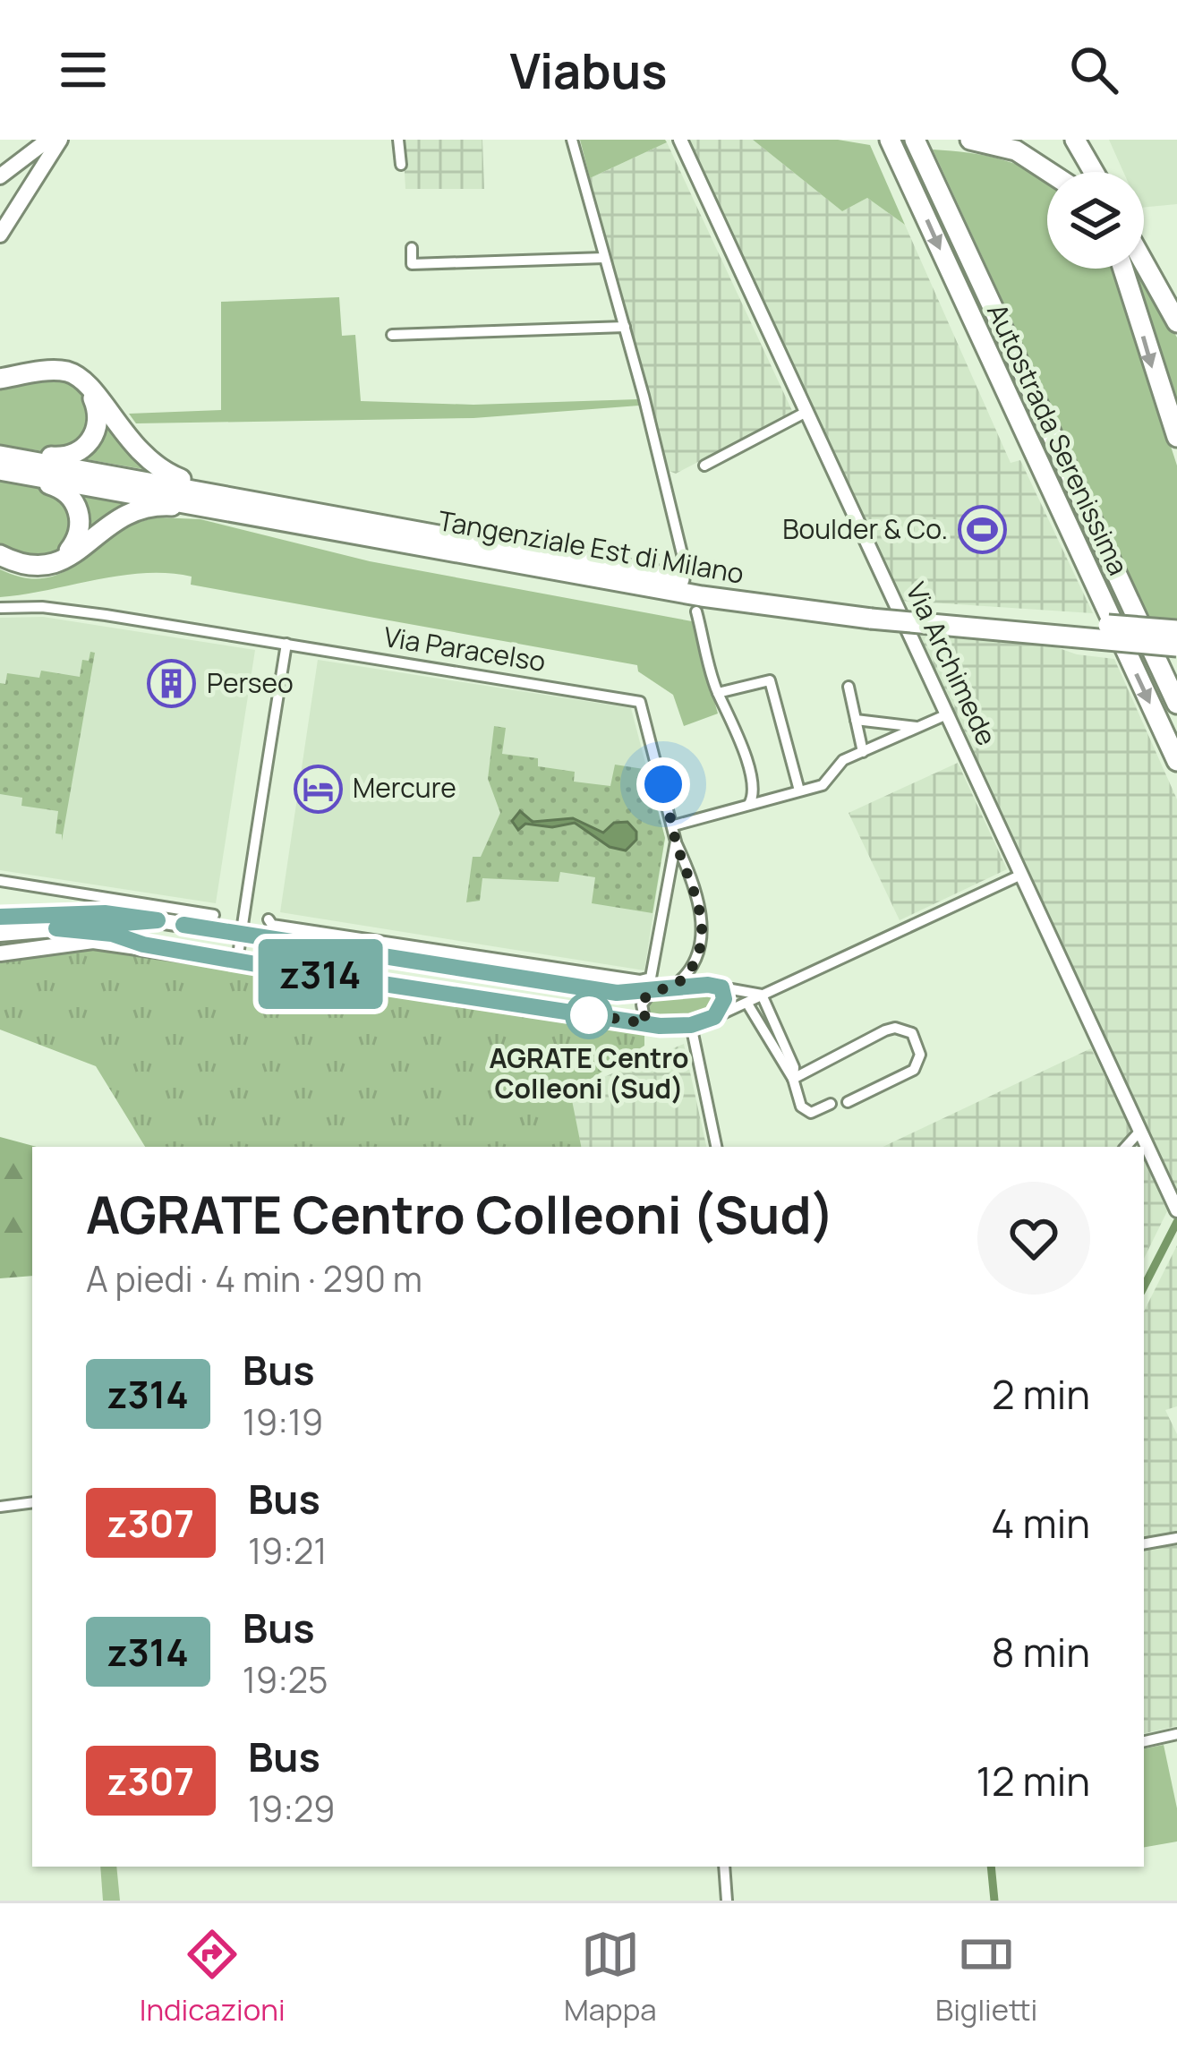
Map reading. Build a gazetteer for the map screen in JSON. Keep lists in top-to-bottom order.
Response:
{
  "streets": {
    "highway": ["Autostrada Serenissima", "Tangenziale Est di Milano"],
    "street": ["Via Paracelso", "Via Archimede"]
  },
  "places": {
    "sports": ["Boulder & Co."],
    "building": ["Perseo"],
    "hotel": ["Mercure"],
    "other": ["AGRATE Centro Colleoni (Sud)"]
  },
  "lines": ["bus line z314"],
  "page": {
    "header": "Viabus",
    "on_map": "z314",
    "heading": ["AGRATE Centro Colleoni (Sud)", "A piedi · 4 min · 290 m"],
    "list": [
      {
        "mark": "z314",
        "name": "Bus",
        "note": "19:19",
        "value": "2 min"
      },
      {
        "mark": "z307",
        "name": "Bus",
        "note": "19:21",
        "value": "4 min"
      },
      {
        "mark": "z314",
        "name": "Bus",
        "note": "19:25",
        "value": "8 min"
      },
      {
        "mark": "z307",
        "name": "Bus",
        "note": "19:29",
        "value": "12 min"
      }
    ],
    "tabs": ["Indicazioni", "Mappa", "Biglietti"]
  }
}
